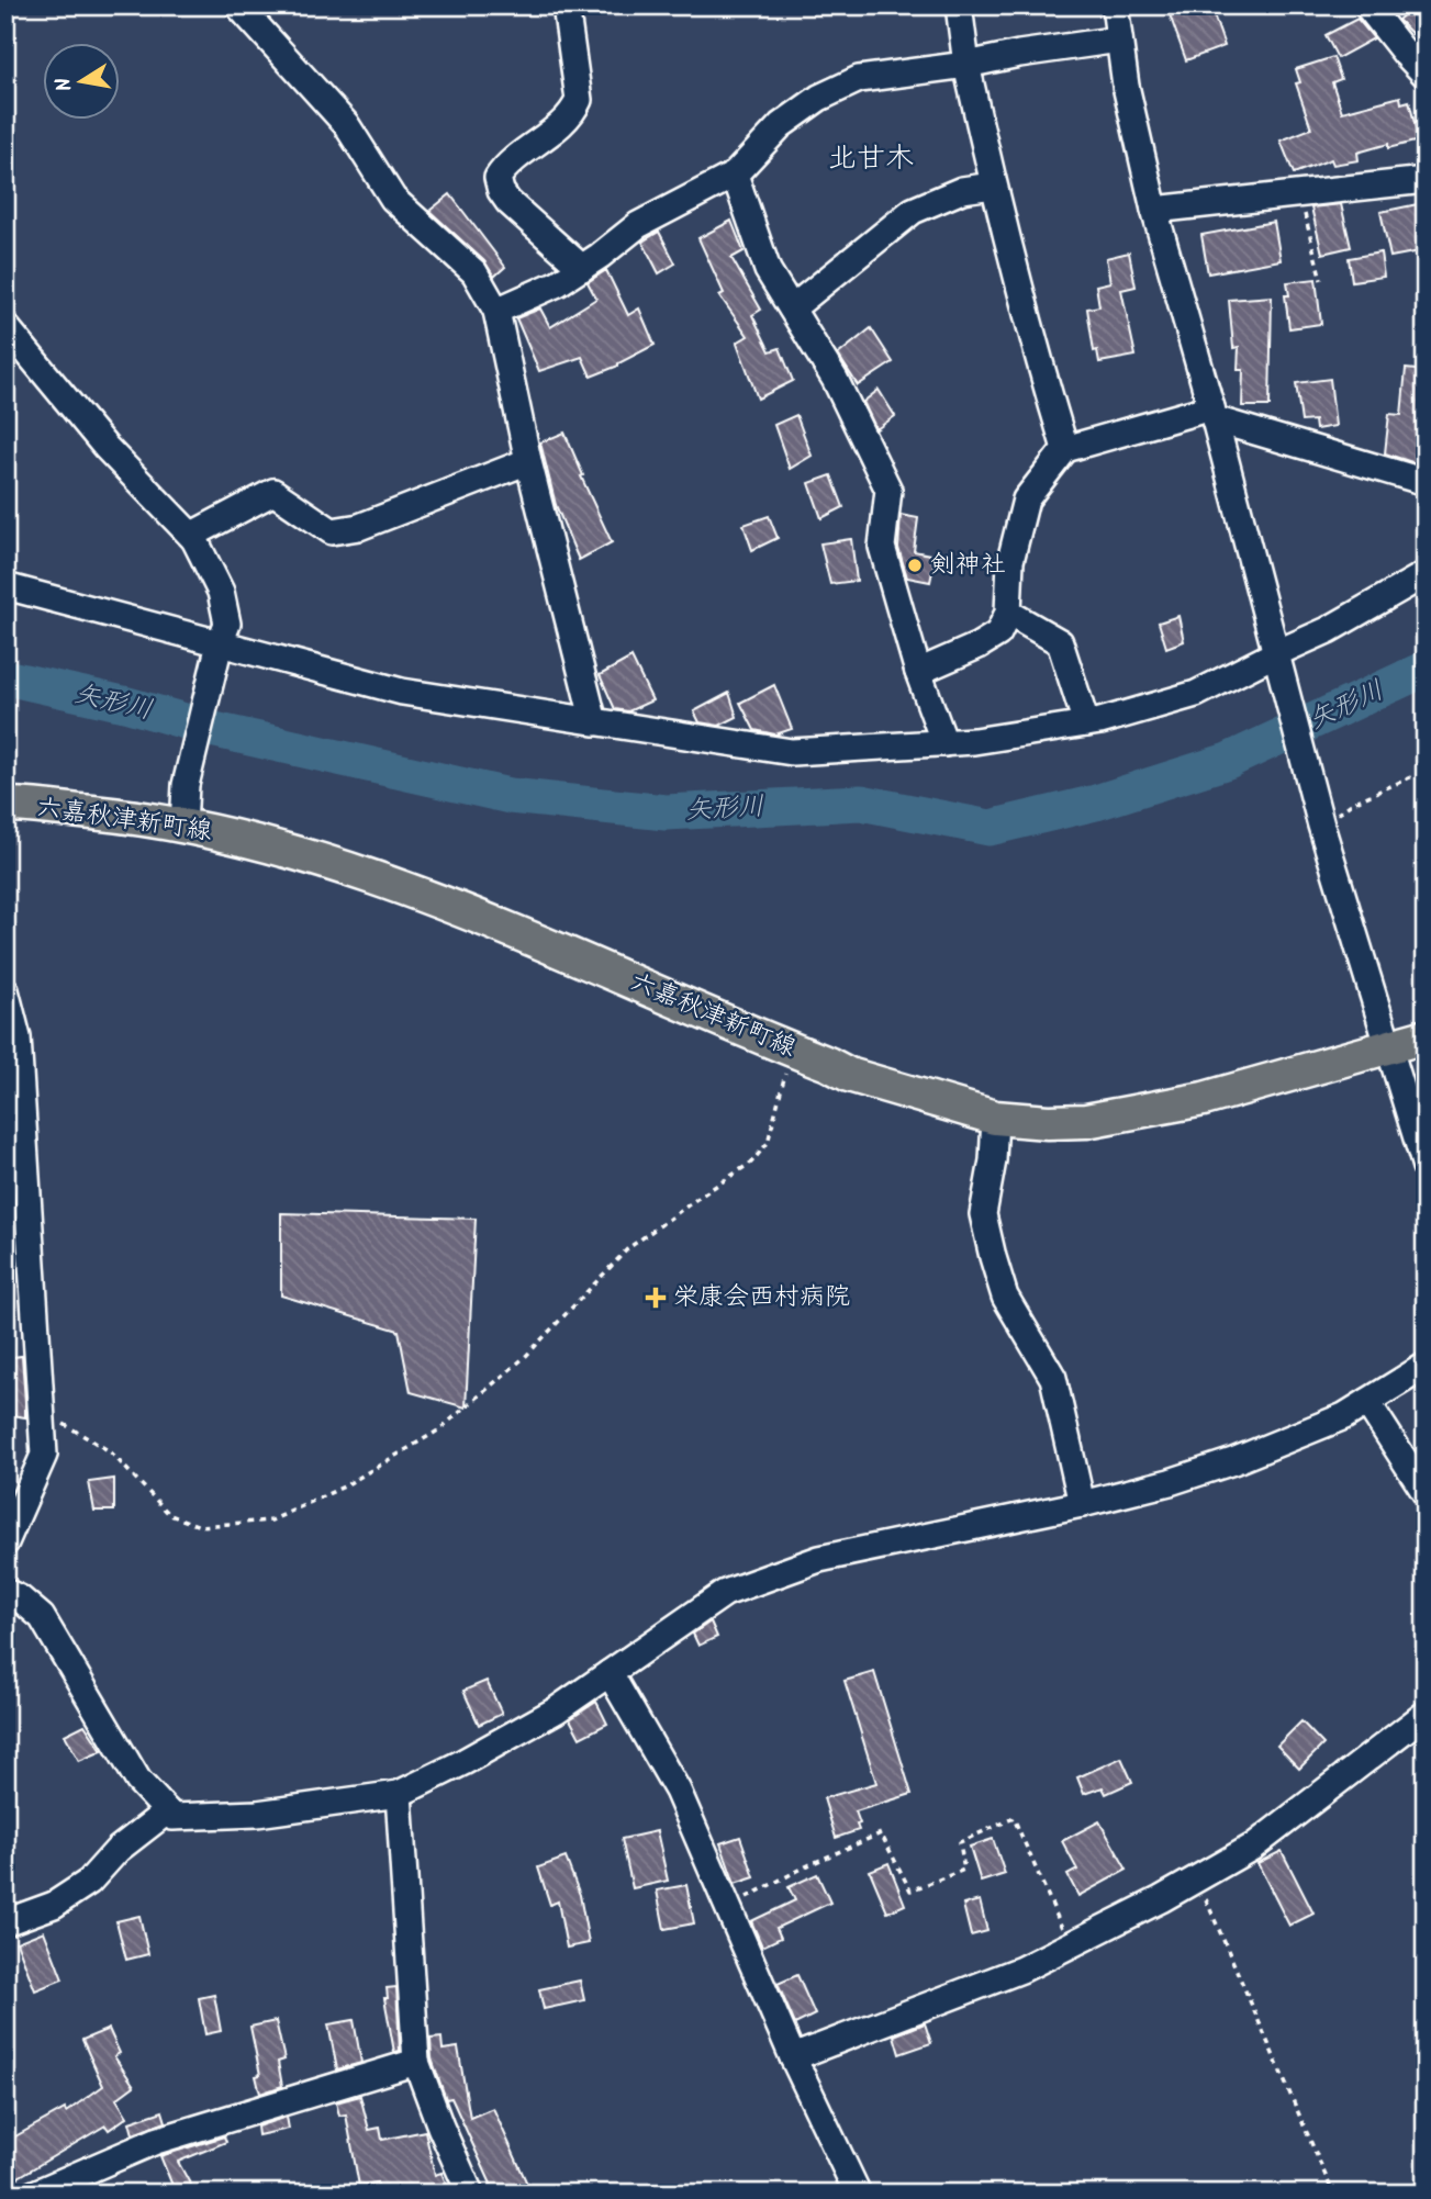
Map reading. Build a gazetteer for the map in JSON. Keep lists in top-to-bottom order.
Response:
{
  "streets": {
    "main road": ["六嘉秋津新町線"]
  },
  "districts": ["北甘木"],
  "water": ["矢形川"],
  "places": {
    "other": ["剣神社"],
    "health": ["栄康会西村病院"]
  },
  "north": "left"
}
